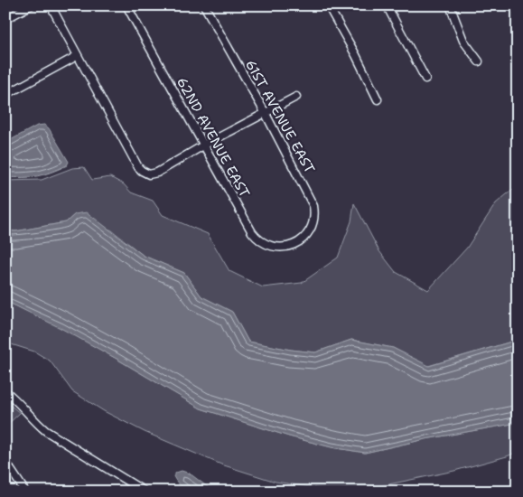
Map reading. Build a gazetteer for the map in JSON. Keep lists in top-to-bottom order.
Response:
{
  "streets": {
    "street": ["61ST AVENUE EAST", "62ND AVENUE EAST"]
  },
  "crossings": [
    ["61ST AVENUE EAST", "62ND AVENUE EAST"]
  ]
}
